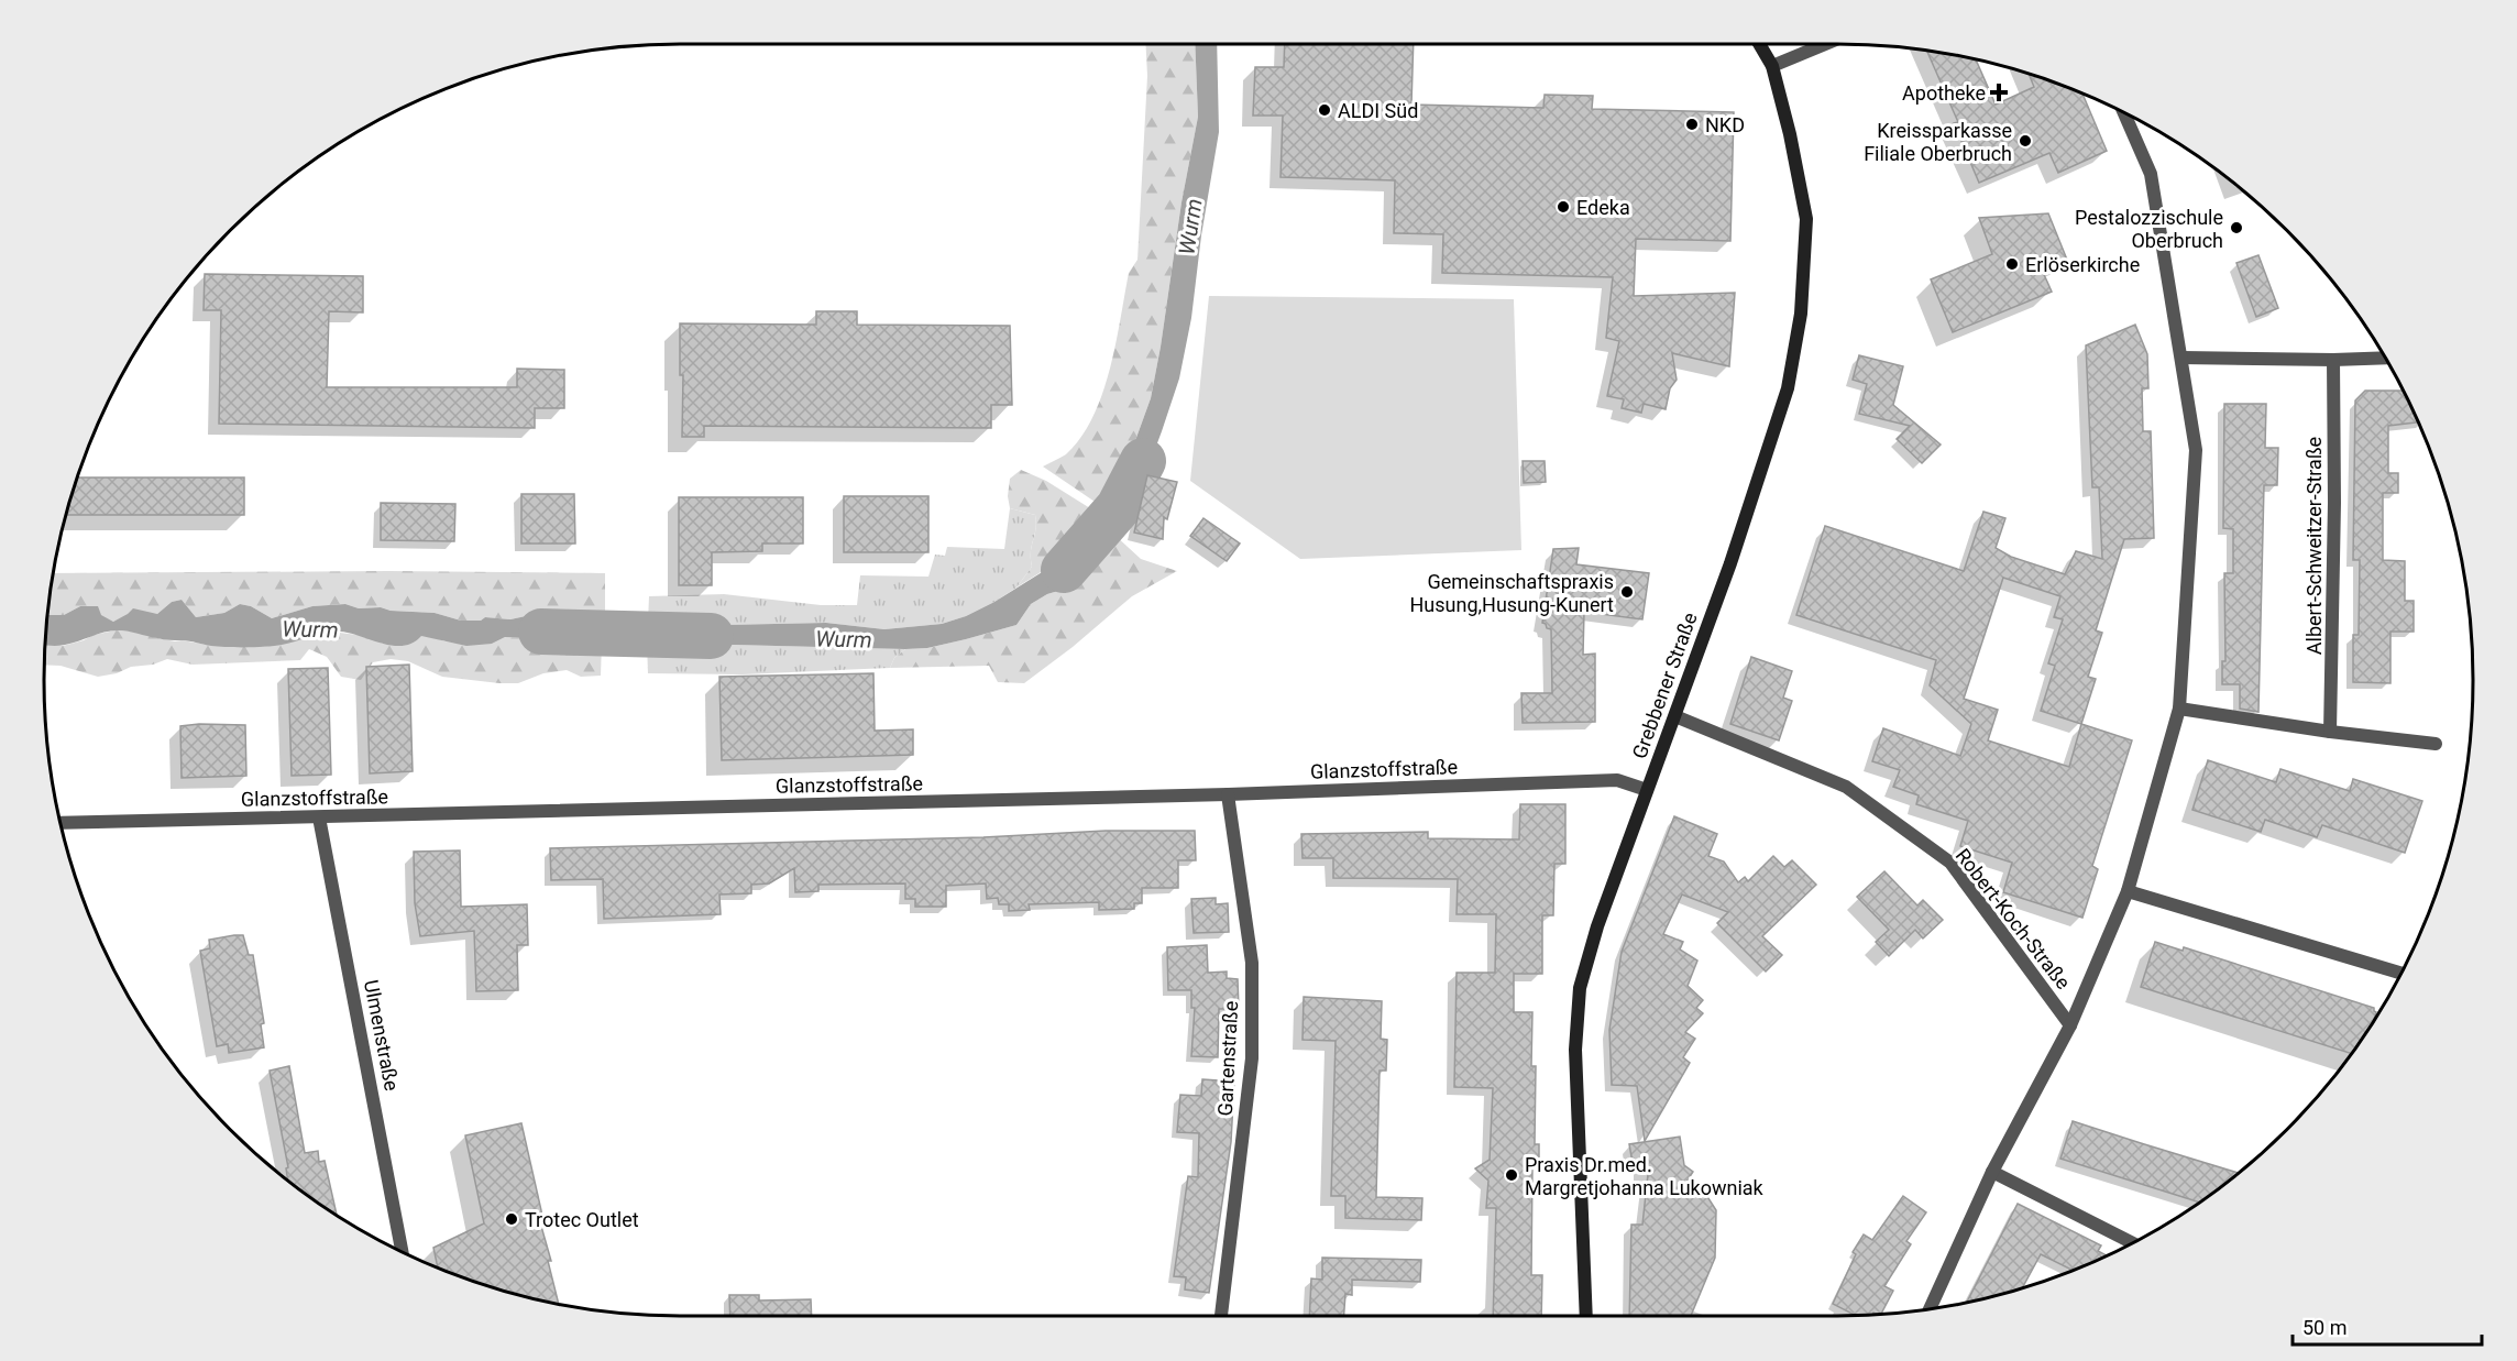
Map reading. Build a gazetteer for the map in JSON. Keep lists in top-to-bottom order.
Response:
{
  "streets": {
    "street": [
      "Albert-Schweitzer-Straße",
      "Grebbener Straße",
      "Glanzstoffstraße",
      "Robert-Koch-Straße",
      "Ulmenstraße",
      "Gartenstraße"
    ]
  },
  "crossings": [
    ["Grebbener Straße", "Glanzstoffstraße"],
    ["Grebbener Straße", "Robert-Koch-Straße"],
    ["Glanzstoffstraße", "Ulmenstraße"],
    ["Glanzstoffstraße", "Gartenstraße"]
  ],
  "water": ["Wurm"],
  "places": {
    "health": ["Apotheke"],
    "other": [
      "ALDI Süd",
      "NKD",
      "Kreissparkasse Filiale Oberbruch",
      "Edeka",
      "Pestalozzischule Oberbruch",
      "Erlöserkirche",
      "Gemeinschaftspraxis Husung,Husung-Kunert",
      "Praxis Dr.med. Margretjohanna Lukowniak",
      "Trotec Outlet"
    ]
  },
  "scale_bar": "50 m"
}
